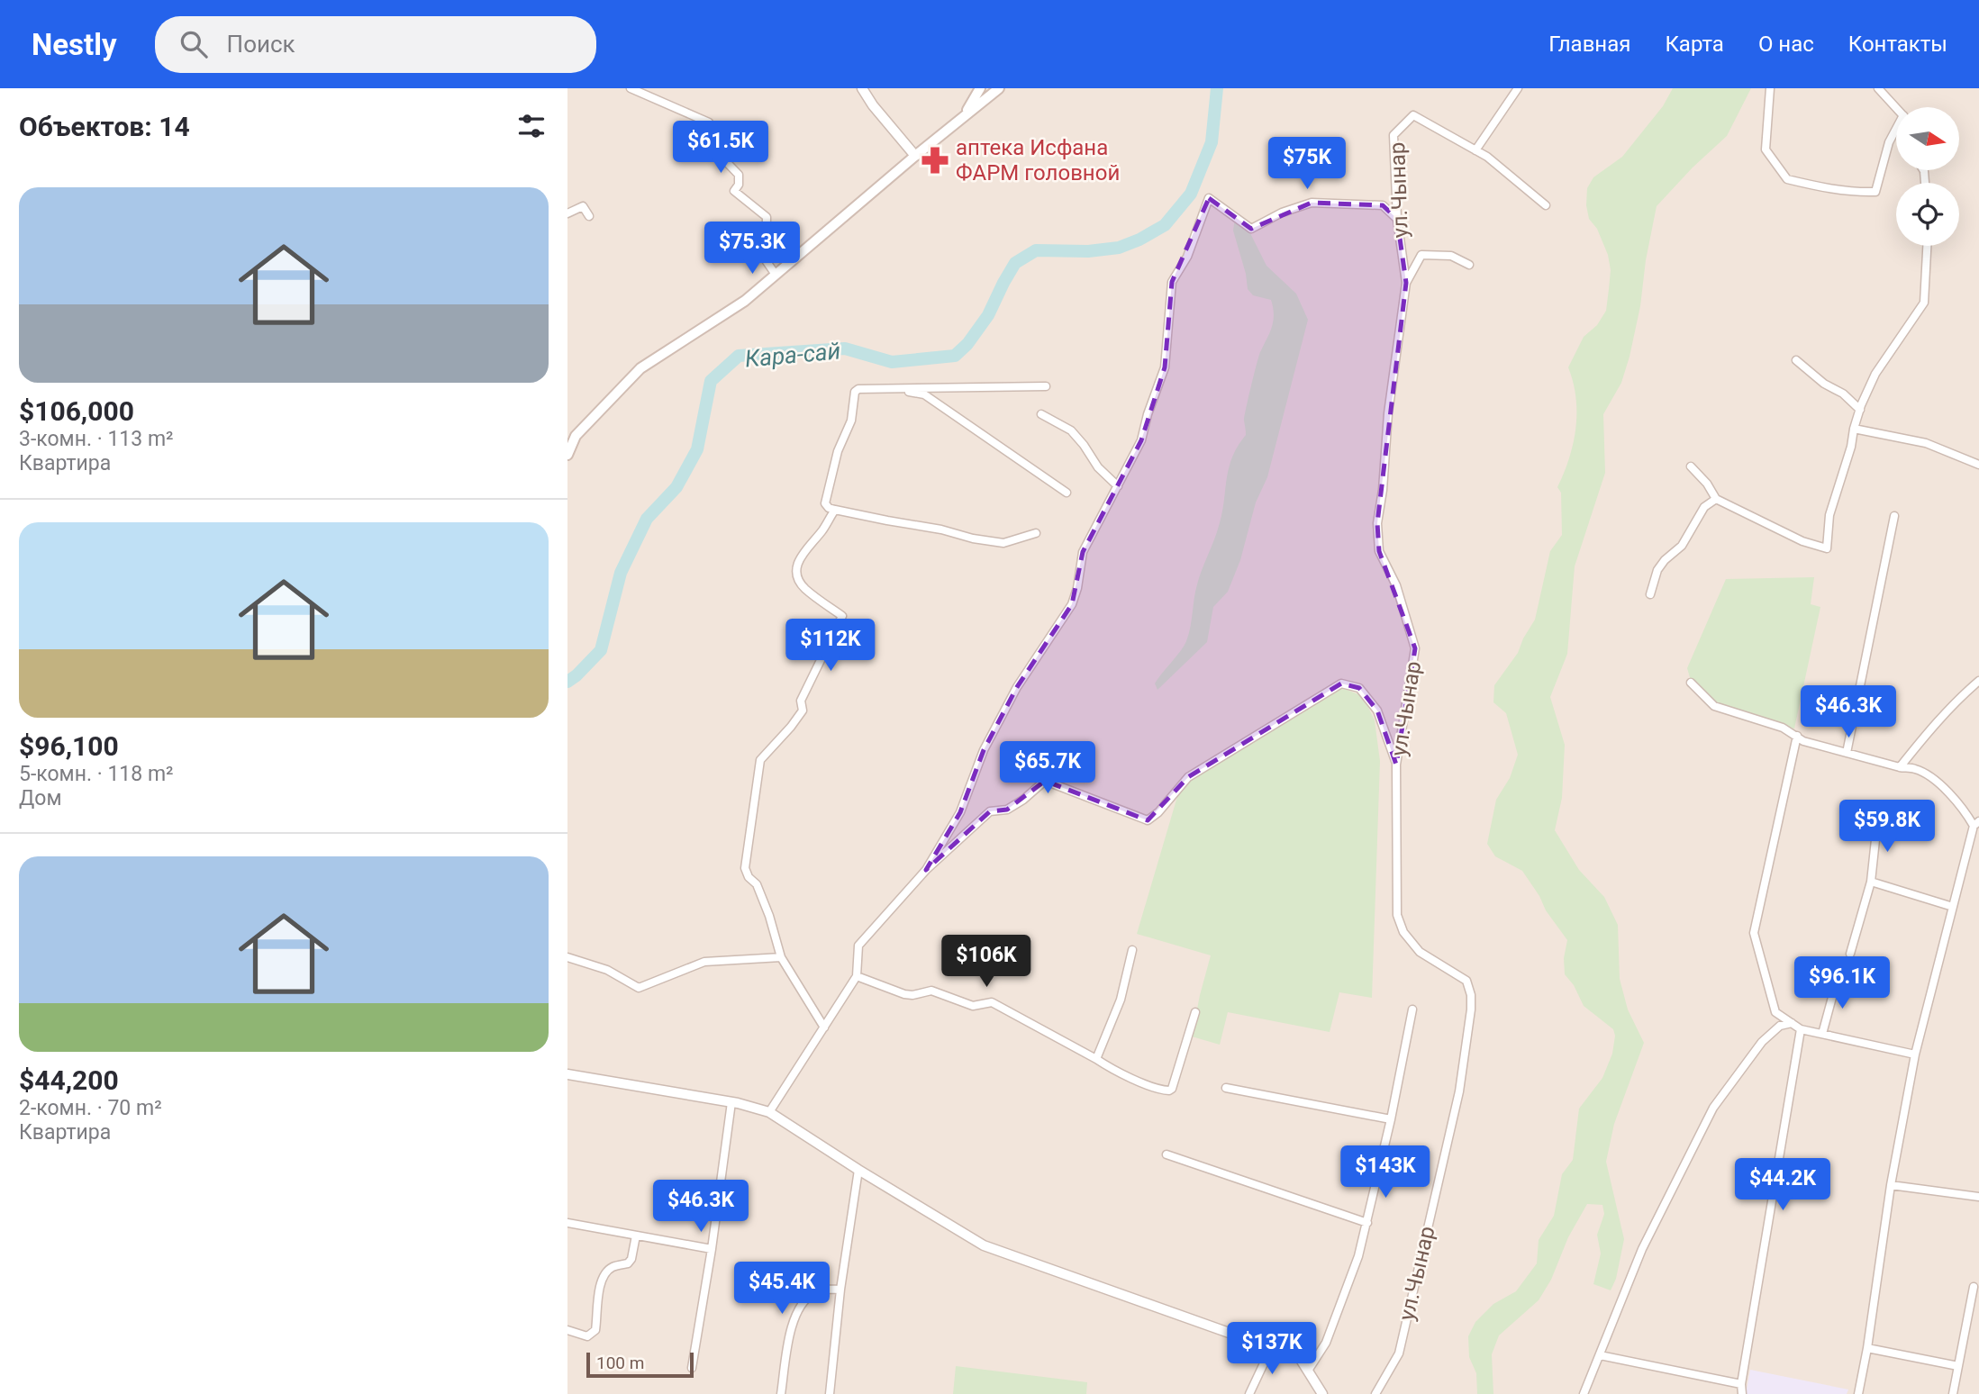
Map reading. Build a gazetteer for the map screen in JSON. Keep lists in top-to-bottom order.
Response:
{
  "streets": {
    "street": ["ул.Чынар"]
  },
  "water": ["Кара-сай"],
  "places": {
    "pharmacy": ["аптека Исфана ФАРМ головной"]
  },
  "scale_bar": "100 m",
  "north": "right",
  "page": {
    "header": "Nestly",
    "search": "Поиск",
    "nav": [
      "Главная",
      "Карта",
      "О нас",
      "Контакты"
    ],
    "heading": "Объектов: 14",
    "price": [
      "$61.5K",
      "$75K",
      "$75.3K",
      "$112K",
      "$46.3K",
      "$65.7K",
      "$59.8K",
      "$106K",
      "$96.1K",
      "$143K",
      "$44.2K",
      "$46.3K",
      "$45.4K",
      "$137K"
    ],
    "list": [
      {
        "name": "$106,000",
        "note": "3-комн. · 113 m² · Квартира"
      },
      {
        "name": "$96,100",
        "note": "5-комн. · 118 m² · Дом"
      },
      {
        "name": "$44,200",
        "note": "2-комн. · 70 m² · Квартира"
      }
    ],
    "scale": "100 m"
  }
}
